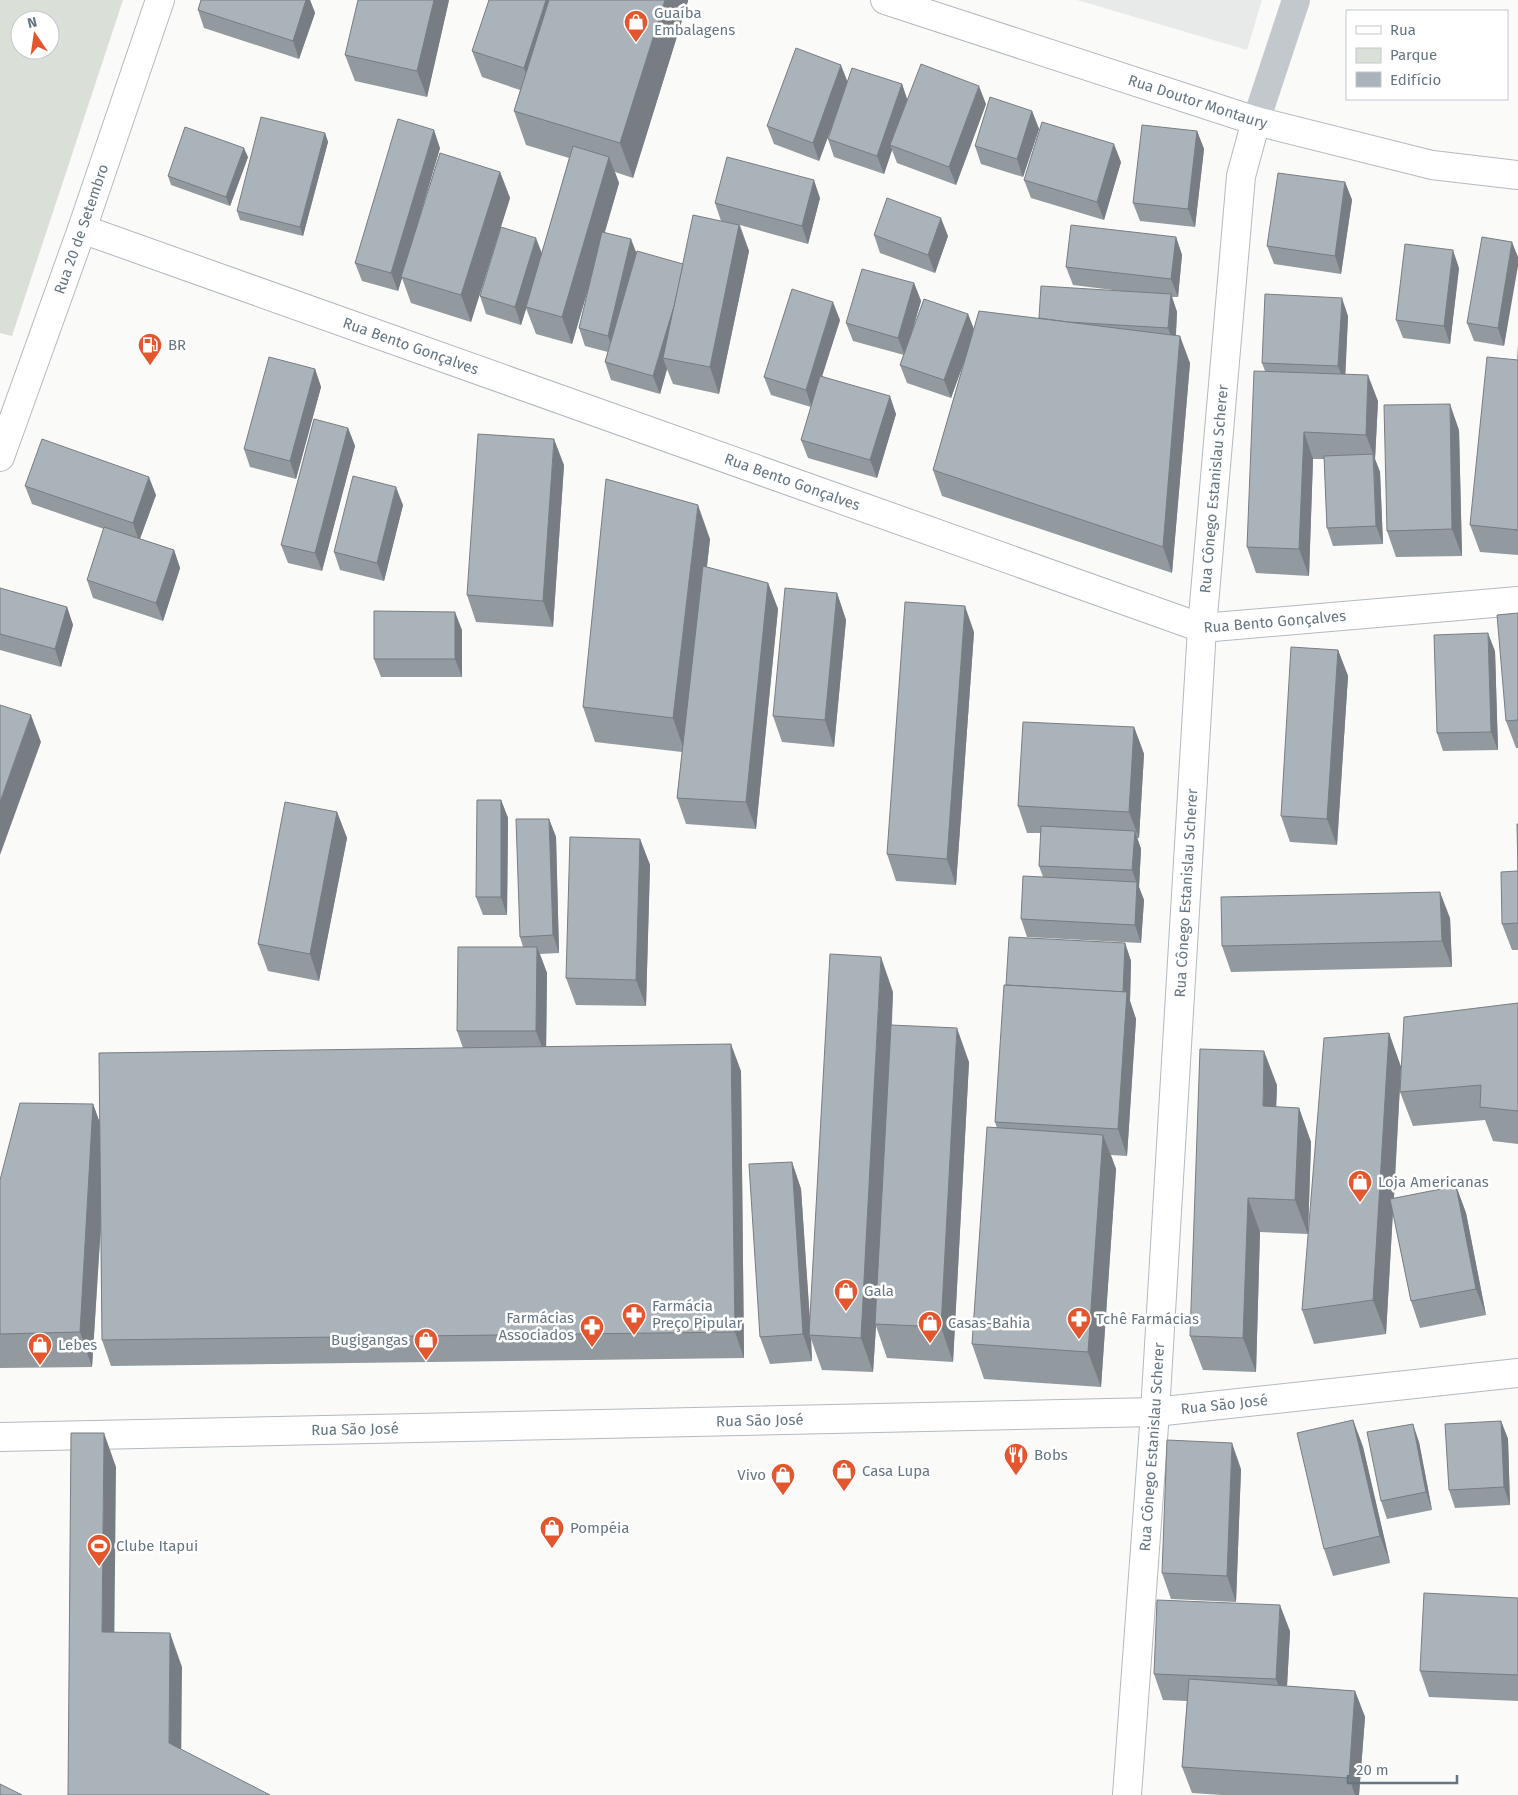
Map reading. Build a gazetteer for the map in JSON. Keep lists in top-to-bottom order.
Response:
{
  "streets": {
    "street": [
      "Rua Doutor Montaury",
      "Rua 20 de Setembro",
      "Rua Bento Gonçalves",
      "Rua Cônego Estanislau Scherer",
      "Rua São José"
    ]
  },
  "crossings": [
    ["Rua Doutor Montaury", "Rua Cônego Estanislau Scherer"],
    ["Rua 20 de Setembro", "Rua Bento Gonçalves"],
    ["Rua Bento Gonçalves", "Rua Cônego Estanislau Scherer"],
    ["Rua Cônego Estanislau Scherer", "Rua São José"]
  ],
  "places": {
    "shop": [
      "Guaíba Embalagens",
      "Loja Americanas",
      "Gala",
      "Casas-Bahia",
      "Bugigangas",
      "Lebes",
      "Casa Lupa",
      "Vivo",
      "Pompéia"
    ],
    "fuel station": ["BR"],
    "pharmacy": ["Farmácia Preço Pipular", "Tchê Farmácias", "Farmácias Associados"],
    "restaurant": ["Bobs"],
    "sports": ["Clube Itapui"]
  },
  "legend": ["Rua", "Parque", "Edifício"],
  "scale_bar": "20 m",
  "north": "top"
}
